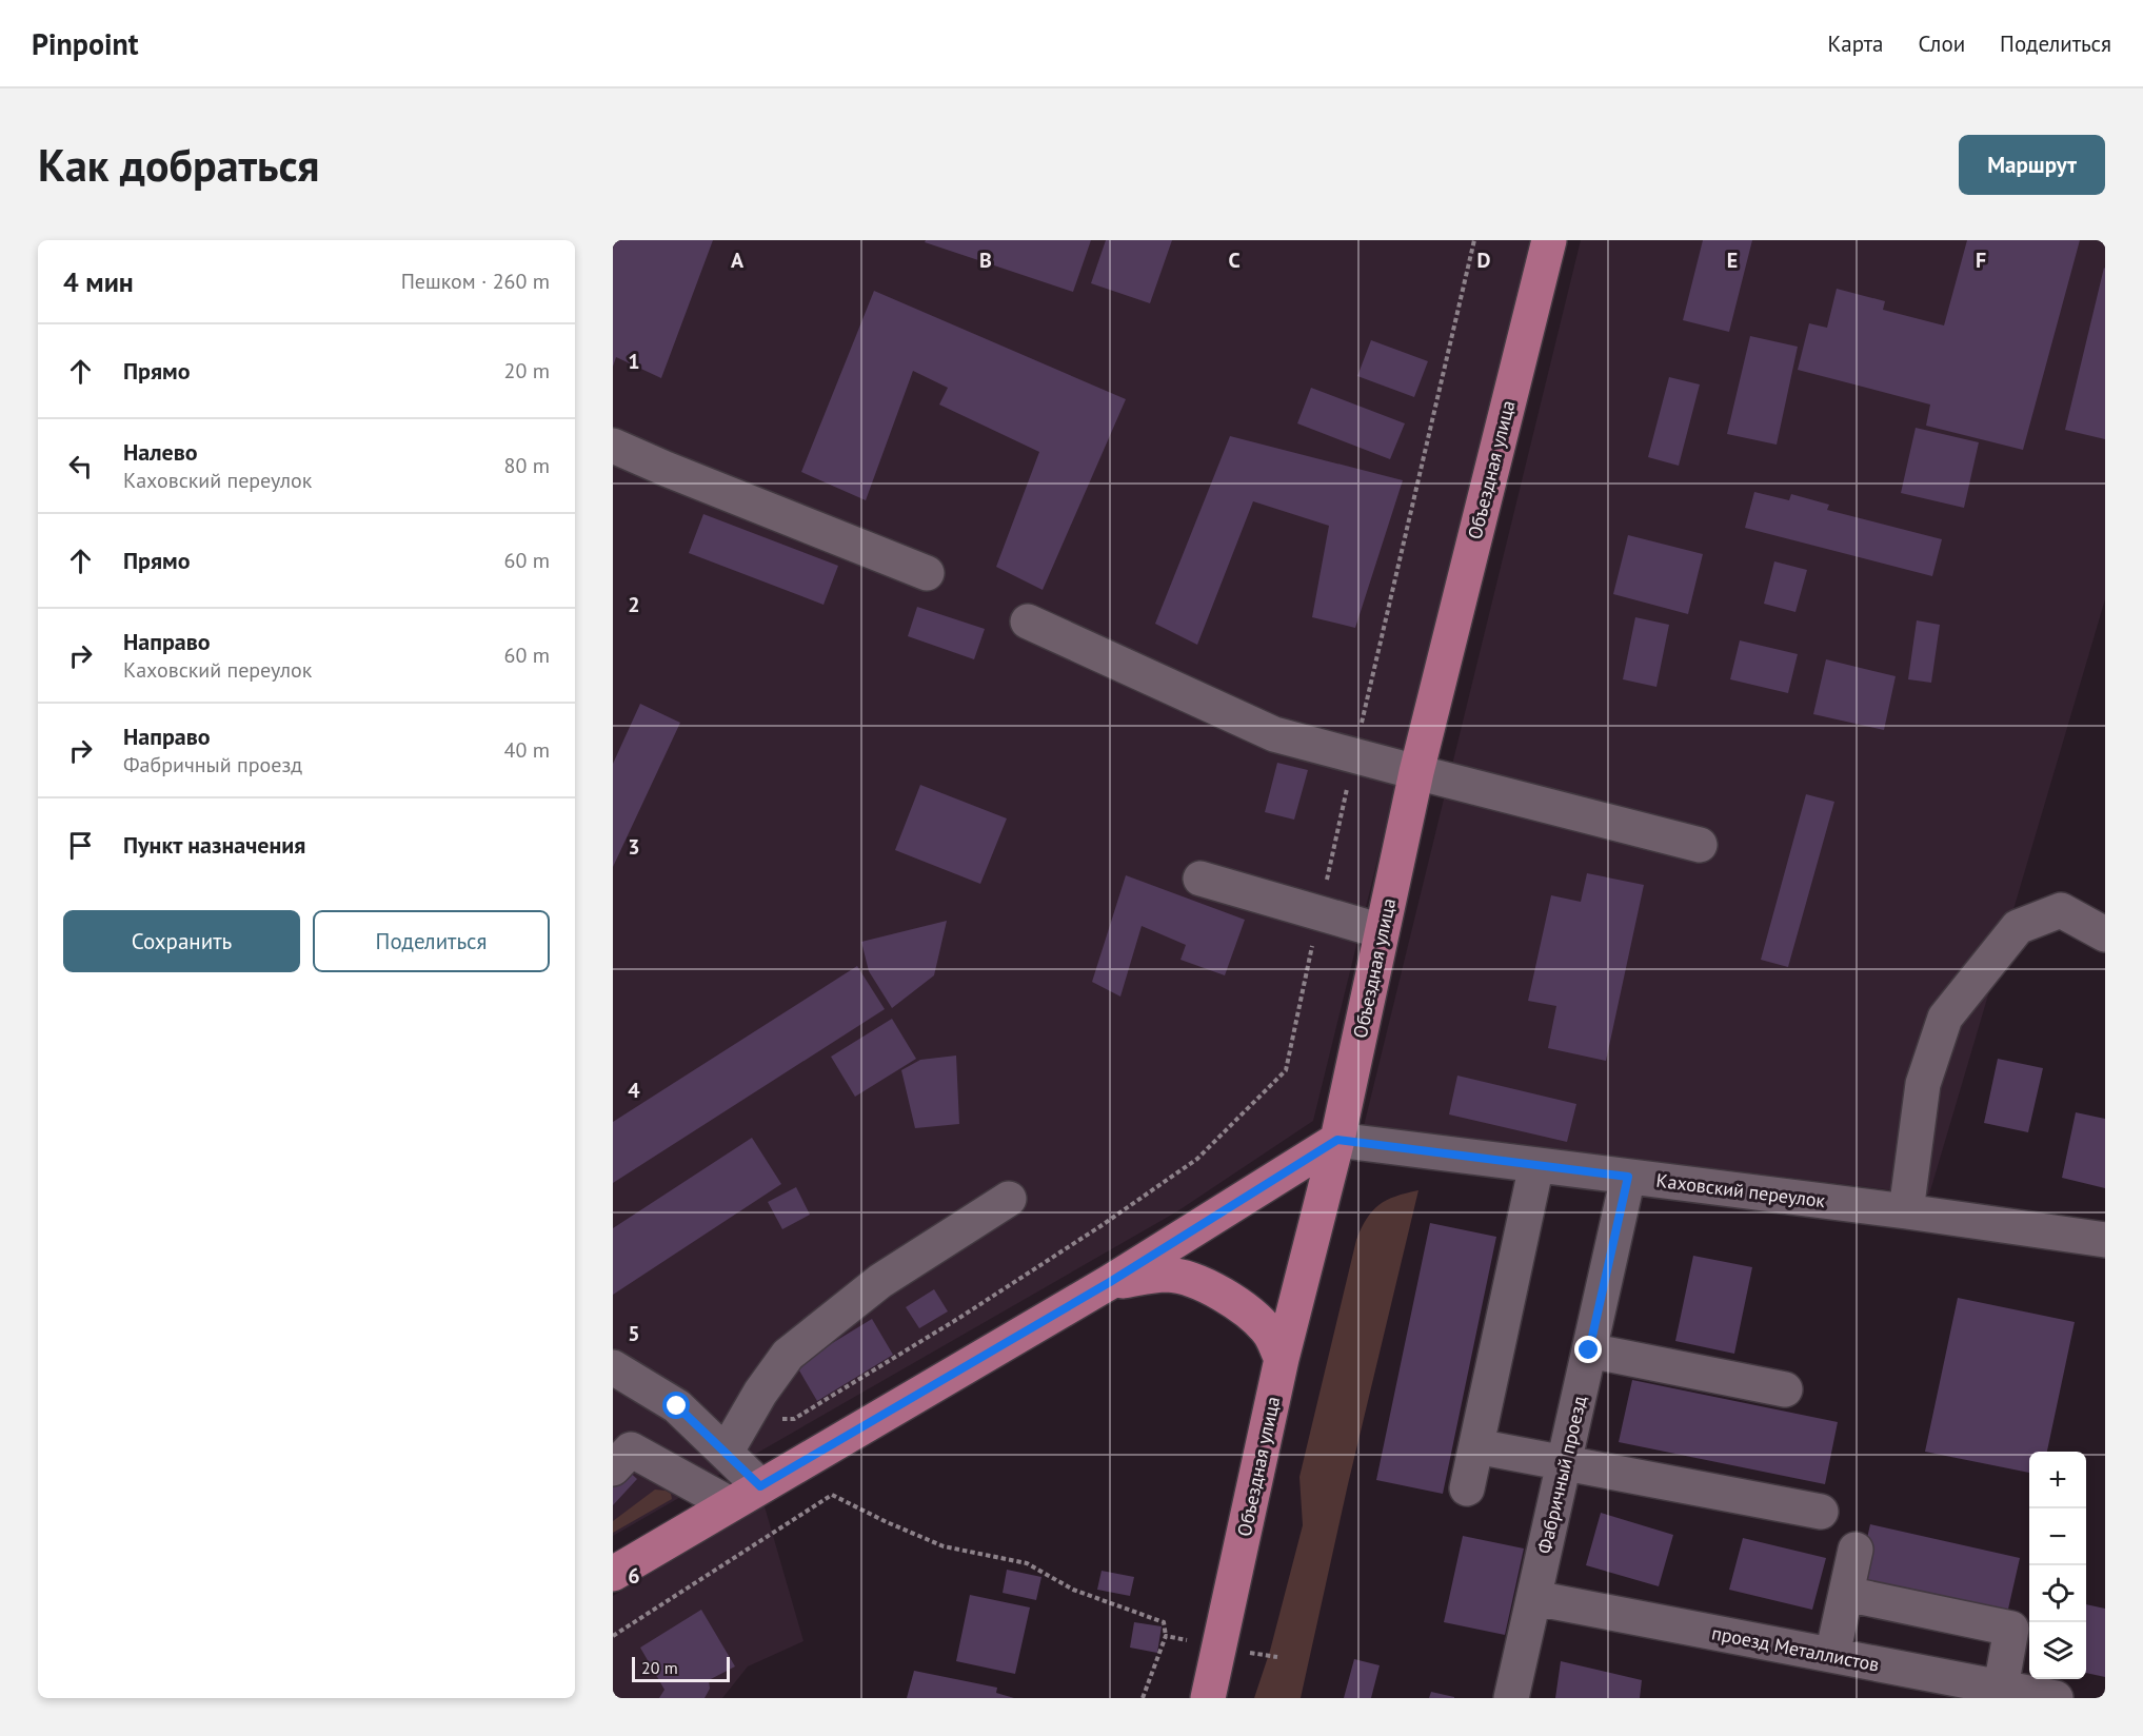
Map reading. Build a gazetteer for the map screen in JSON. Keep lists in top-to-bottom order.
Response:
{
  "streets": {
    "main road": ["Объездная улица"],
    "street": ["Каховский переулок", "Фабричный проезд", "проезд Металлистов"]
  },
  "crossings": [
    ["Объездная улица", "Каховский переулок"],
    ["Каховский переулок", "Фабричный проезд"],
    ["Фабричный проезд", "проезд Металлистов"]
  ],
  "scale_bar": "20 m",
  "page": {
    "header": "Pinpoint",
    "nav": ["Карта", "Слои", "Поделиться"],
    "buttons": [
      "Маршрут",
      ["Сохранить", "Поделиться"]
    ],
    "title": "Как добраться",
    "heading": ["4 мин", "Пешком · 260 m"],
    "list": [
      ["Прямо", "20 m"],
      ["Налево", "Каховский переулок", "80 m"],
      ["Прямо", "60 m"],
      ["Направо", "Каховский переулок", "60 m"],
      ["Направо", "Фабричный проезд", "40 m"],
      "Пункт назначения"
    ],
    "map_buttons": ["+", "−"],
    "scale": "20 m"
  },
  "grid": {
    "columns": [
      "A",
      "B",
      "C",
      "D",
      "E",
      "F"
    ],
    "rows": [
      "1",
      "2",
      "3",
      "4",
      "5",
      "6"
    ]
  }
}
